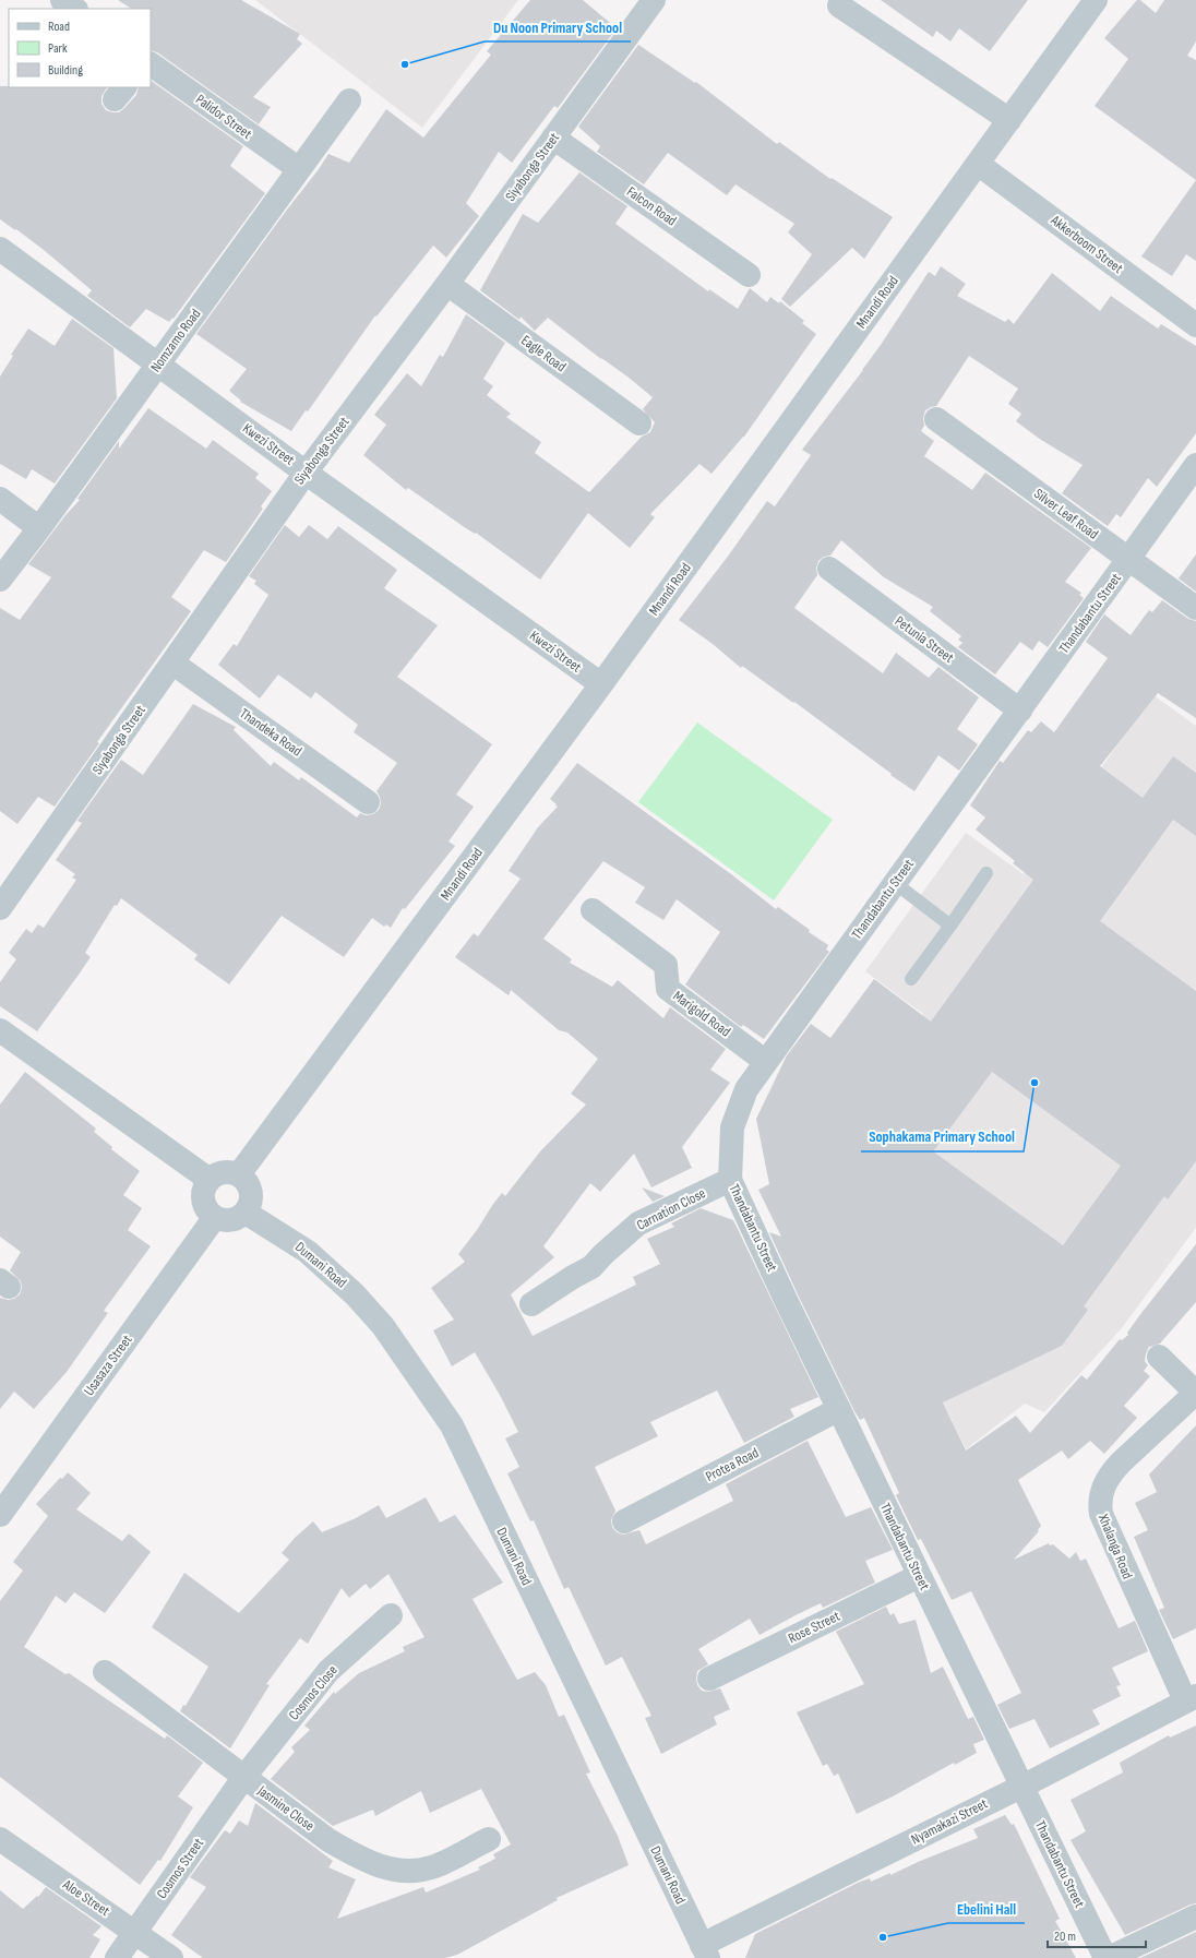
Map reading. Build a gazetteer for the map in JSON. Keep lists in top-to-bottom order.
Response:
{
  "streets": {
    "street": [
      "Palidor Street",
      "Siyabonga Street",
      "Falcon Road",
      "Akkerboom Street",
      "Mnandi Road",
      "Nomzamo Road",
      "Eagle Road",
      "Kwezi Street",
      "Silver Leaf Road",
      "Thandabantu Street",
      "Petunia Street",
      "Thandeka Road",
      "Marigold Road",
      "Carnation Close",
      "Dumani Road",
      "Usasaza Street",
      "Protea Road",
      "Xhalanga Road",
      "Rose Street",
      "Cosmos Close",
      "Jasmine Close",
      "Nyamakazi Street",
      "Cosmos Street",
      "Aloe Street"
    ]
  },
  "crossings": [
    ["Palidor Street", "Nomzamo Road"],
    ["Siyabonga Street", "Falcon Road"],
    ["Siyabonga Street", "Eagle Road"],
    ["Siyabonga Street", "Kwezi Street"],
    ["Siyabonga Street", "Thandeka Road"],
    ["Akkerboom Street", "Mnandi Road"],
    ["Mnandi Road", "Kwezi Street"],
    ["Mnandi Road", "Dumani Road"],
    ["Mnandi Road", "Usasaza Street"],
    ["Nomzamo Road", "Kwezi Street"],
    ["Silver Leaf Road", "Thandabantu Street"],
    ["Thandabantu Street", "Petunia Street"],
    ["Thandabantu Street", "Marigold Road"],
    ["Thandabantu Street", "Carnation Close"],
    ["Thandabantu Street", "Protea Road"],
    ["Thandabantu Street", "Rose Street"],
    ["Thandabantu Street", "Nyamakazi Street"],
    ["Dumani Road", "Usasaza Street"],
    ["Dumani Road", "Nyamakazi Street"],
    ["Xhalanga Road", "Nyamakazi Street"],
    ["Cosmos Close", "Jasmine Close"],
    ["Cosmos Close", "Cosmos Street"],
    ["Jasmine Close", "Cosmos Street"],
    ["Cosmos Street", "Aloe Street"]
  ],
  "places": ["Du Noon Primary School", "Sophakama Primary School", "Ebelini Hall"],
  "legend": ["Road", "Park", "Building"],
  "scale_bar": "20 m"
}
